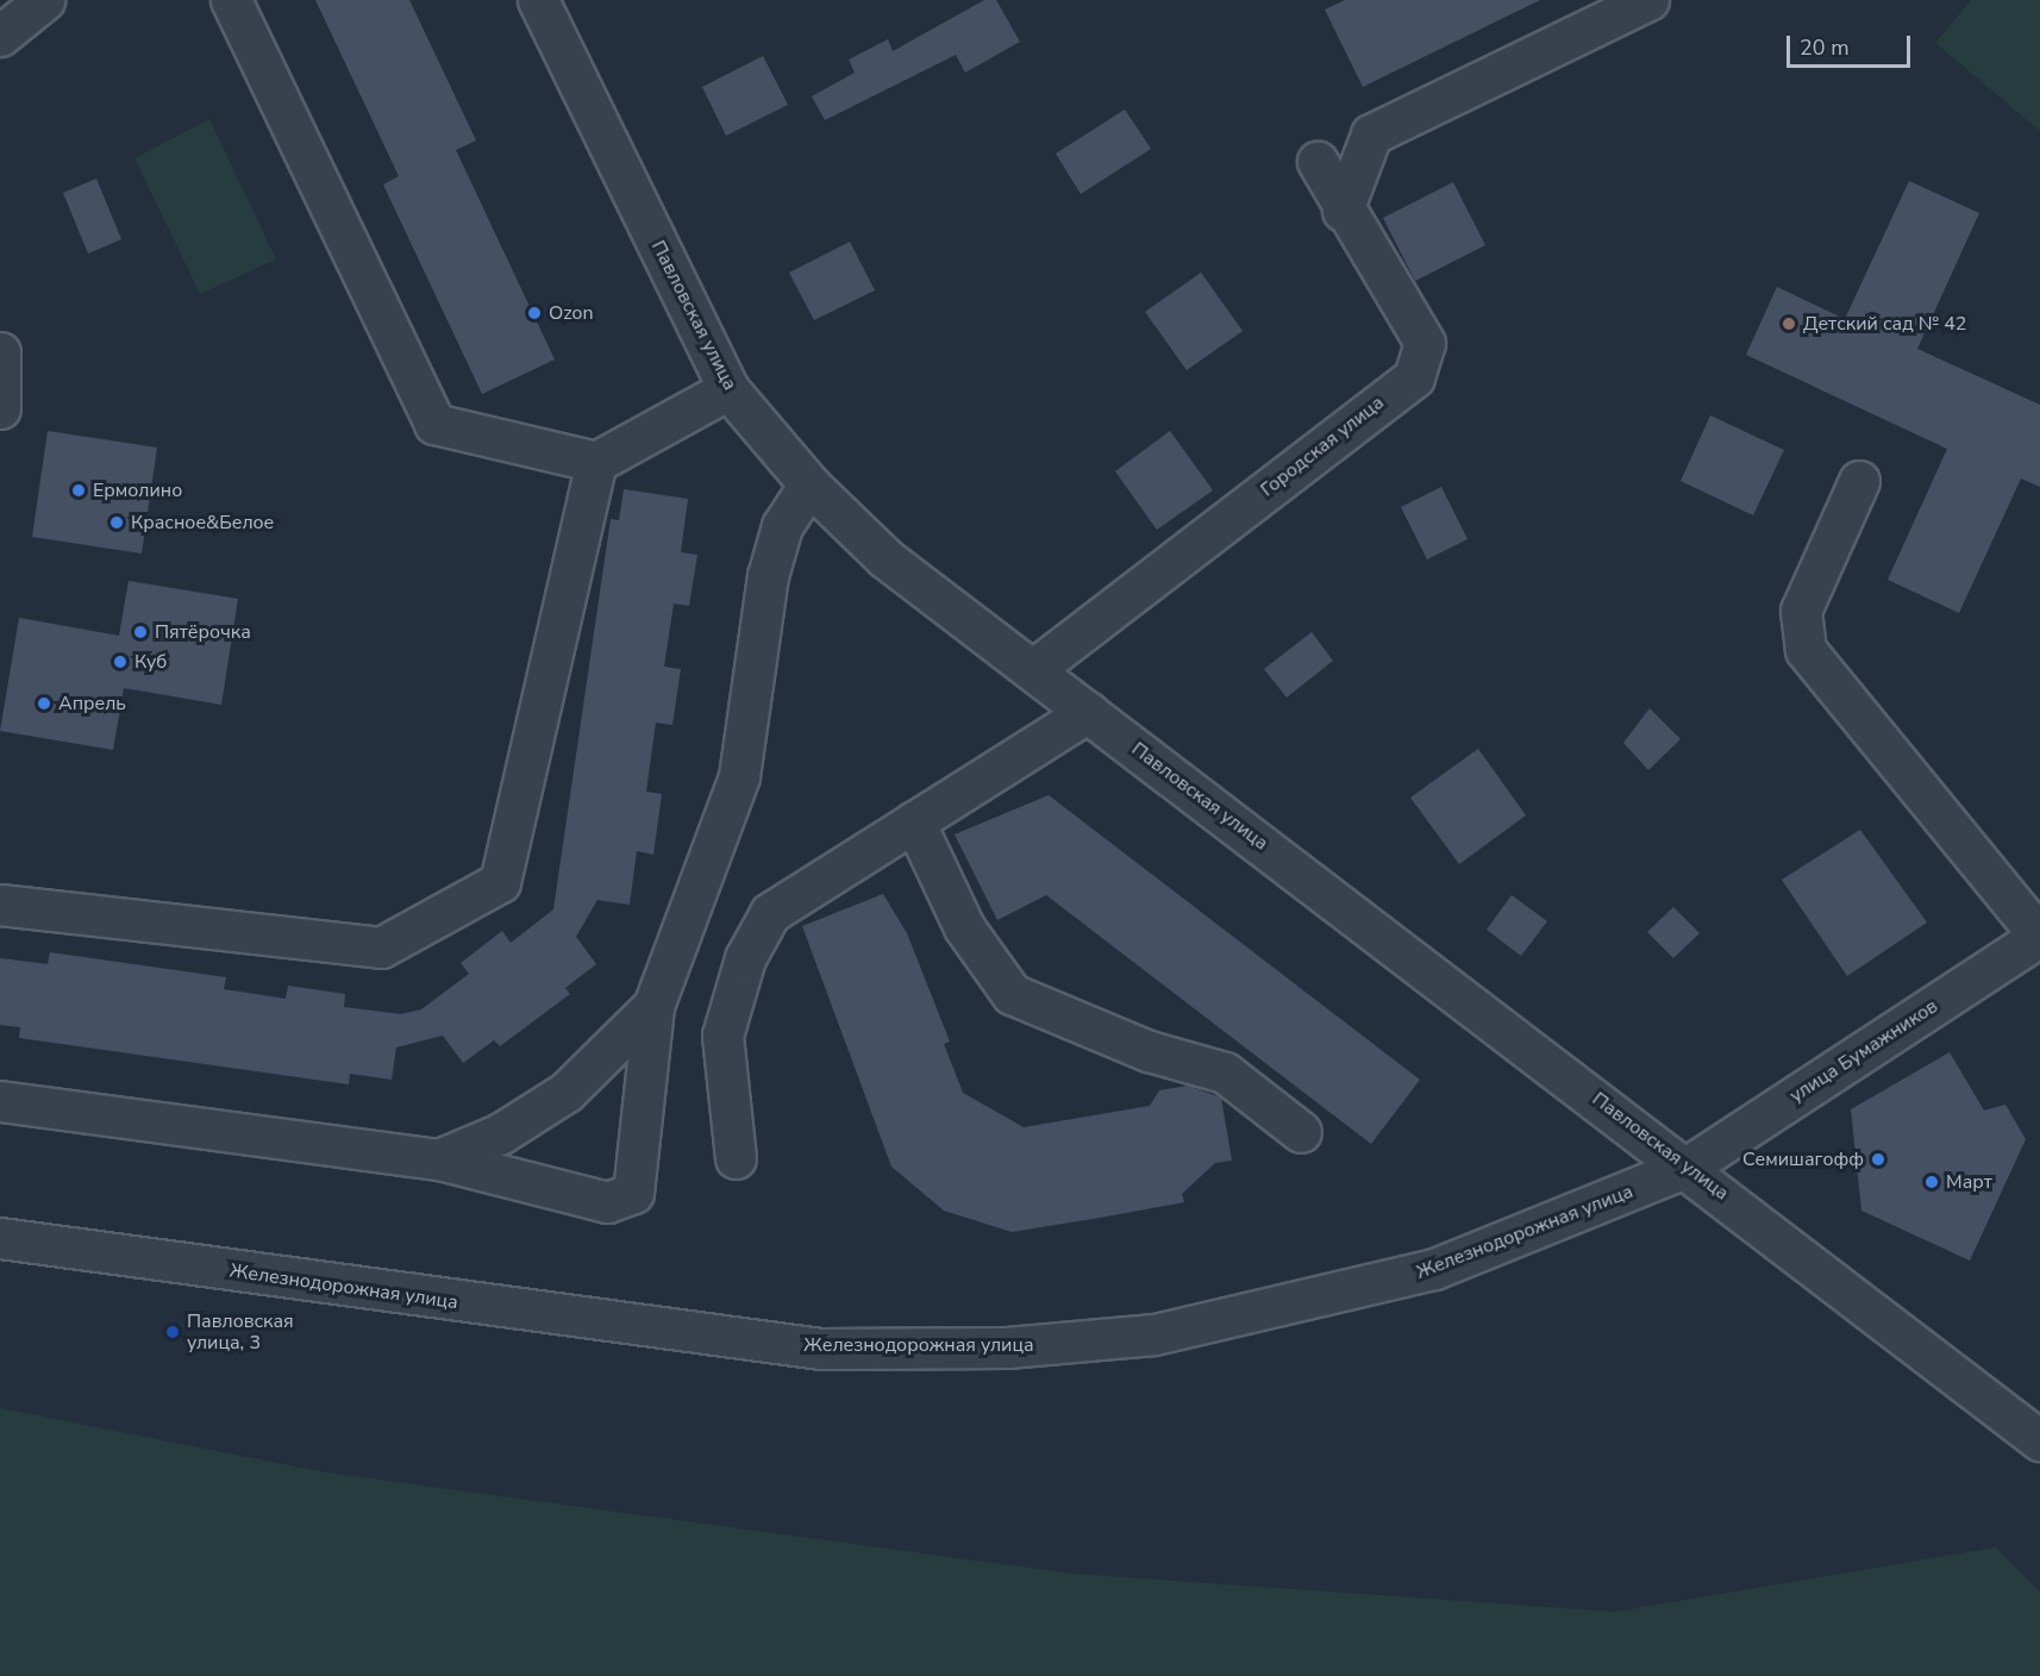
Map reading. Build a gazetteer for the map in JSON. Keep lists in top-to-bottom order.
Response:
{
  "streets": {
    "street": [
      "Павловская улица",
      "Городская улица",
      "улица Бумажников",
      "Железнодорожная улица"
    ]
  },
  "crossings": [
    ["Павловская улица", "Городская улица"],
    ["Павловская улица", "улица Бумажников"],
    ["Павловская улица", "Железнодорожная улица"],
    ["улица Бумажников", "Железнодорожная улица"]
  ],
  "places": [
    "Ozon",
    "Детский сад № 42",
    "Ермолино",
    "Красное&Белое",
    "Пятёрочка",
    "Куб",
    "Апрель",
    "Семишагофф",
    "Март",
    "Павловская улица, 3"
  ],
  "scale_bar": "20 m"
}
